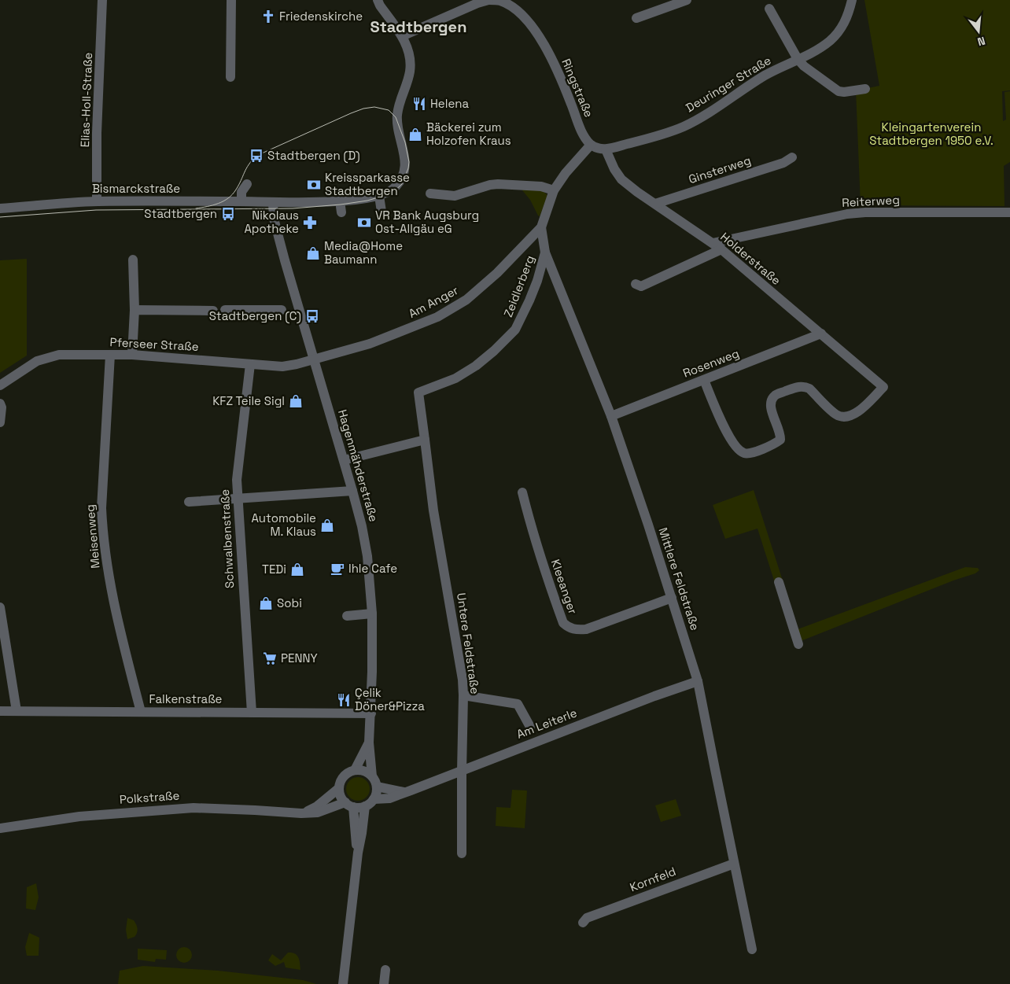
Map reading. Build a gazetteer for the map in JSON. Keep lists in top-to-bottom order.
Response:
{
  "streets": {
    "street": [
      "Deuringer Straße",
      "Ringstraße",
      "Elias-Holl-Straße",
      "Ginsterweg",
      "Bismarckstraße",
      "Reiterweg",
      "Holderstraße",
      "Zeidlerberg",
      "Am Anger",
      "Pferseer Straße",
      "Rosenweg",
      "Hagenmähderstraße",
      "Meisenweg",
      "Schwalbenstraße",
      "Mittlere Feldstraße",
      "Kleeanger",
      "Untere Feldstraße",
      "Falkenstraße",
      "Am Leiterle",
      "Polkstraße",
      "Kornfeld"
    ]
  },
  "crossings": [
    ["Deuringer Straße", "Holderstraße"],
    ["Ringstraße", "Bismarckstraße"],
    ["Elias-Holl-Straße", "Bismarckstraße"],
    ["Ginsterweg", "Holderstraße"],
    ["Bismarckstraße", "Hagenmähderstraße"],
    ["Reiterweg", "Holderstraße"],
    ["Holderstraße", "Rosenweg"],
    ["Zeidlerberg", "Mittlere Feldstraße"],
    ["Zeidlerberg", "Untere Feldstraße"],
    ["Am Anger", "Pferseer Straße"],
    ["Am Anger", "Hagenmähderstraße"],
    ["Am Anger", "Mittlere Feldstraße"],
    ["Pferseer Straße", "Hagenmähderstraße"],
    ["Pferseer Straße", "Meisenweg"],
    ["Pferseer Straße", "Schwalbenstraße"],
    ["Rosenweg", "Mittlere Feldstraße"],
    ["Hagenmähderstraße", "Falkenstraße"],
    ["Hagenmähderstraße", "Am Leiterle"],
    ["Hagenmähderstraße", "Polkstraße"],
    ["Meisenweg", "Falkenstraße"],
    ["Schwalbenstraße", "Falkenstraße"],
    ["Mittlere Feldstraße", "Kleeanger"],
    ["Mittlere Feldstraße", "Am Leiterle"],
    ["Mittlere Feldstraße", "Kornfeld"],
    ["Untere Feldstraße", "Am Leiterle"],
    ["Am Leiterle", "Polkstraße"]
  ],
  "districts": ["Stadtbergen"],
  "parks": ["Kleingartenverein Stadtbergen 1950 e.V."],
  "places": {
    "church": ["Friedenskirche"],
    "restaurant": ["Helena", "Çelik Döner&Pizza"],
    "shop": [
      "Bäckerei zum Holzofen Kraus",
      "Media@Home Baumann",
      "KFZ Teile Sigl",
      "Automobile M. Klaus",
      "TEDi",
      "Sobi"
    ],
    "bus stop": ["Stadtbergen (D)", "Stadtbergen", "Stadtbergen (C)"],
    "bank": ["Kreissparkasse Stadtbergen", "VR Bank Augsburg Ost-Allgäu eG"],
    "pharmacy": ["Nikolaus Apotheke"],
    "cafe": ["Ihle Cafe"],
    "supermarket": ["PENNY"]
  },
  "north": "bottom"
}
